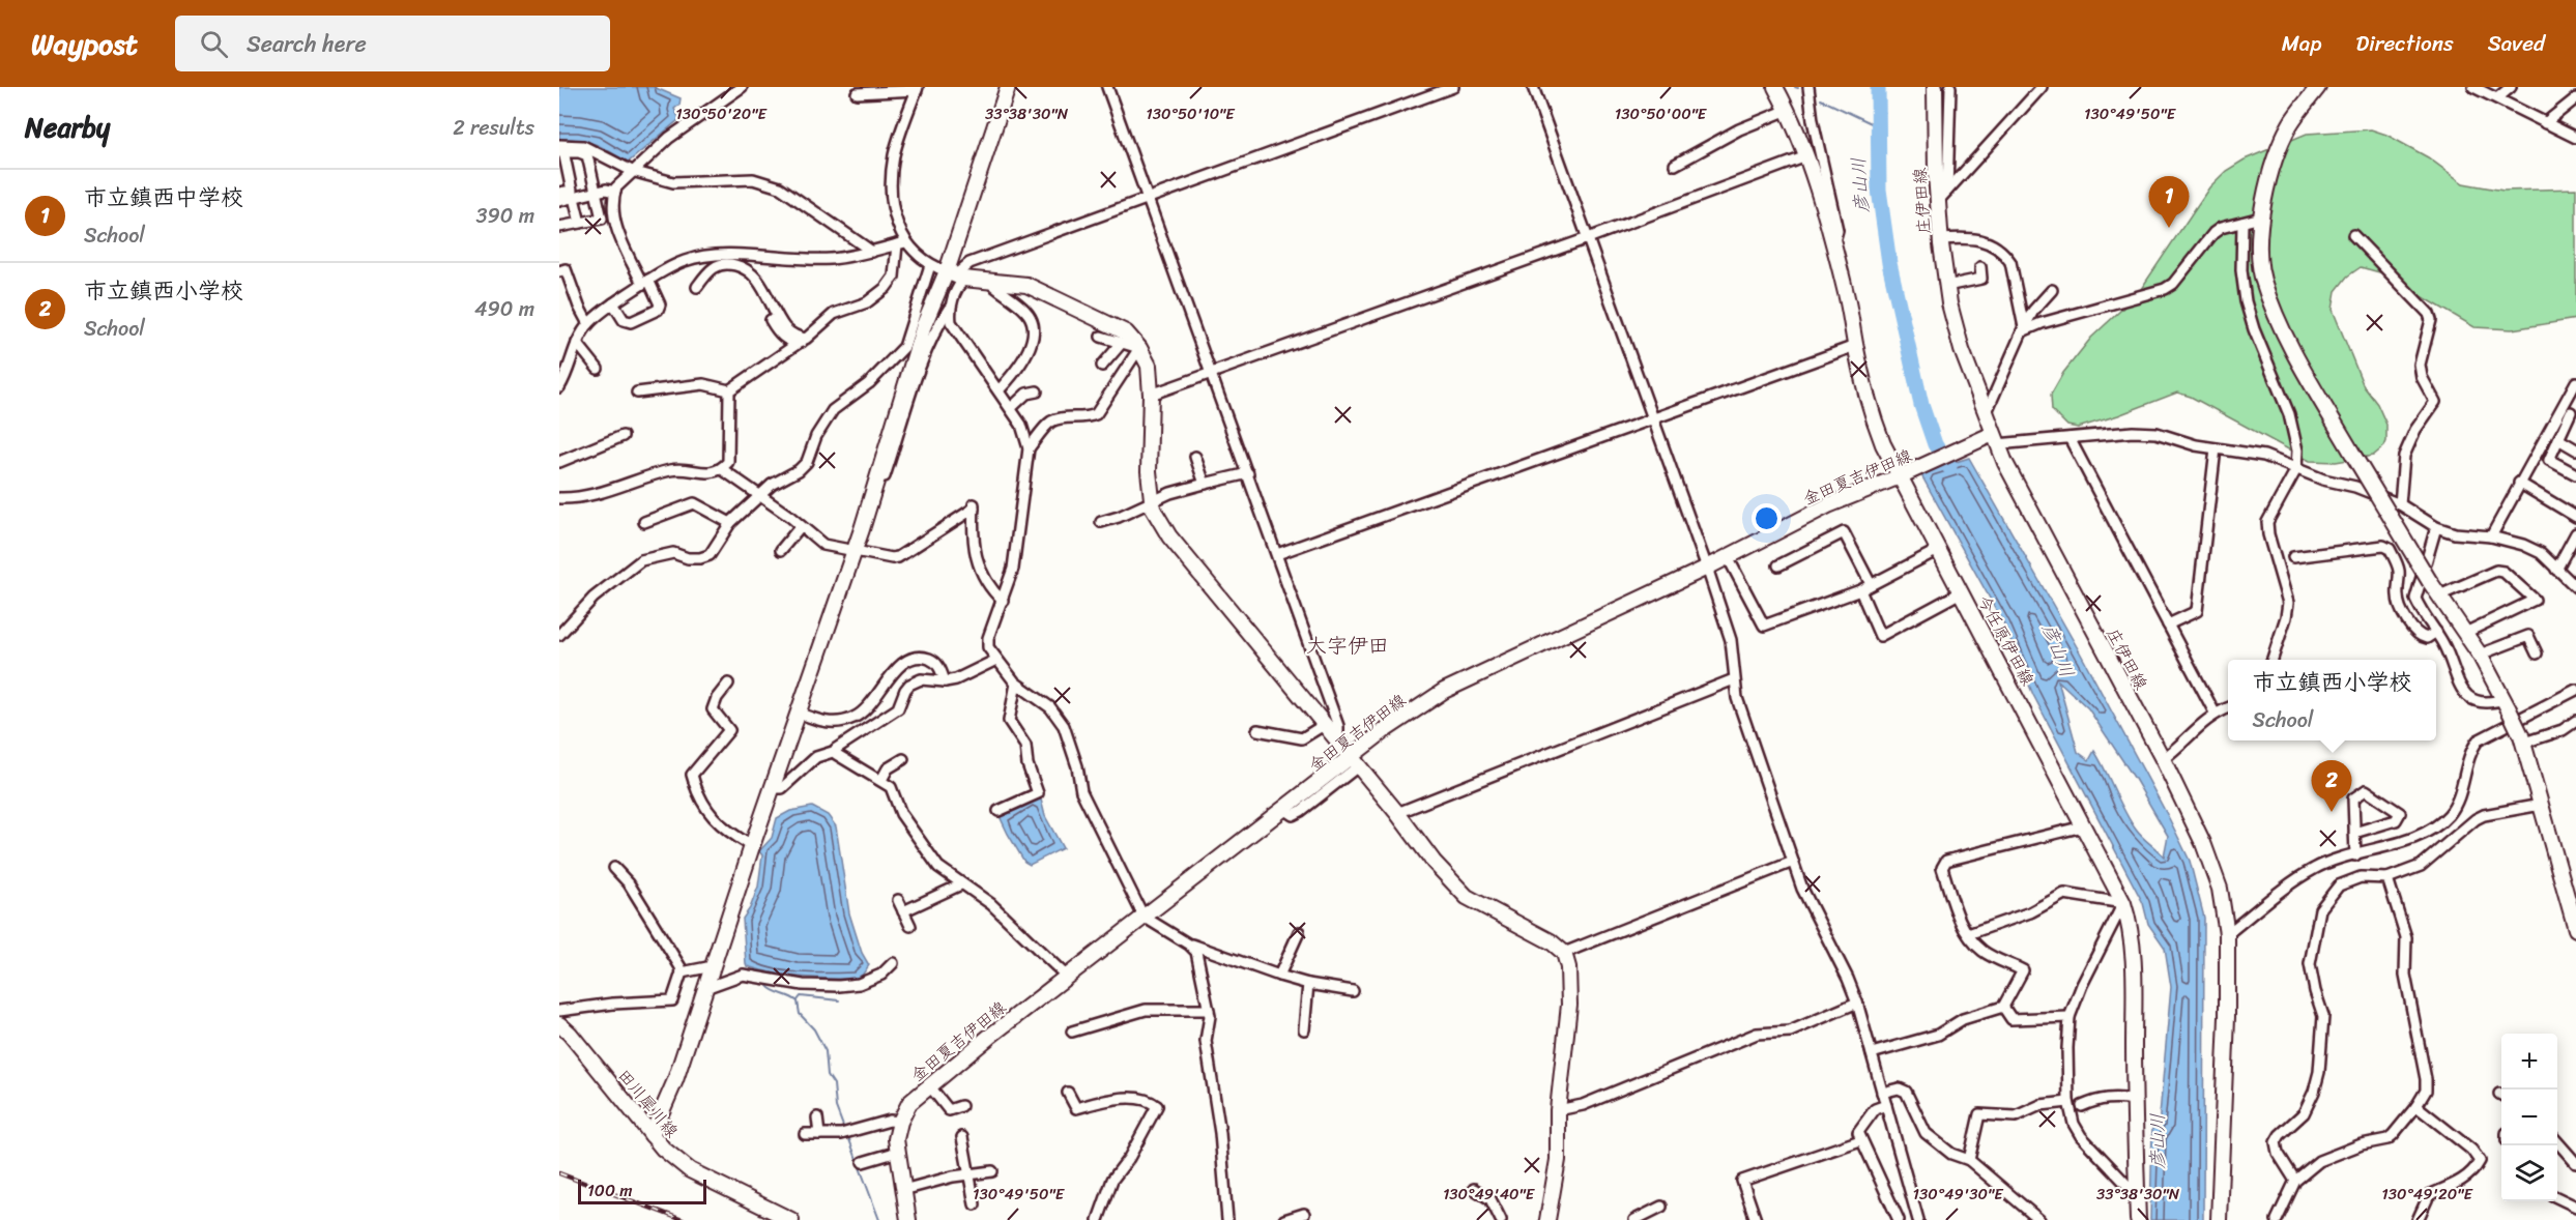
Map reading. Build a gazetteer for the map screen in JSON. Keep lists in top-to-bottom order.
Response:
{
  "streets": {
    "main road": [
      "庄伊田線",
      "金田夏吉伊田線",
      "今任原伊田線",
      "田川犀川線"
    ]
  },
  "crossings": [
    ["庄伊田線", "金田夏吉伊田線"],
    ["金田夏吉伊田線", "今任原伊田線"]
  ],
  "districts": ["大字伊田"],
  "water": ["彦山川"],
  "scale_bar": "100 m",
  "page": {
    "header": "Waypost",
    "search": "Search here",
    "nav": ["Map", "Directions", "Saved"],
    "heading": ["Nearby", "2 results"],
    "list": [
      {
        "mark": "1",
        "name": "市立鎮西中学校",
        "note": "School",
        "value": "390 m"
      },
      {
        "mark": "2",
        "name": "市立鎮西小学校",
        "note": "School",
        "value": "490 m"
      }
    ],
    "pins": ["1", "2"],
    "popup": ["市立鎮西小学校", "School"],
    "map_buttons": ["+", "−"],
    "scale": "100 m"
  },
  "coordinates": [
    "130°50'20\"E",
    "33°38'30\"N",
    "130°50'10\"E",
    "130°50'00\"E",
    "130°49'50\"E",
    "130°49'40\"E",
    "130°49'30\"E",
    "130°49'20\"E"
  ]
}
